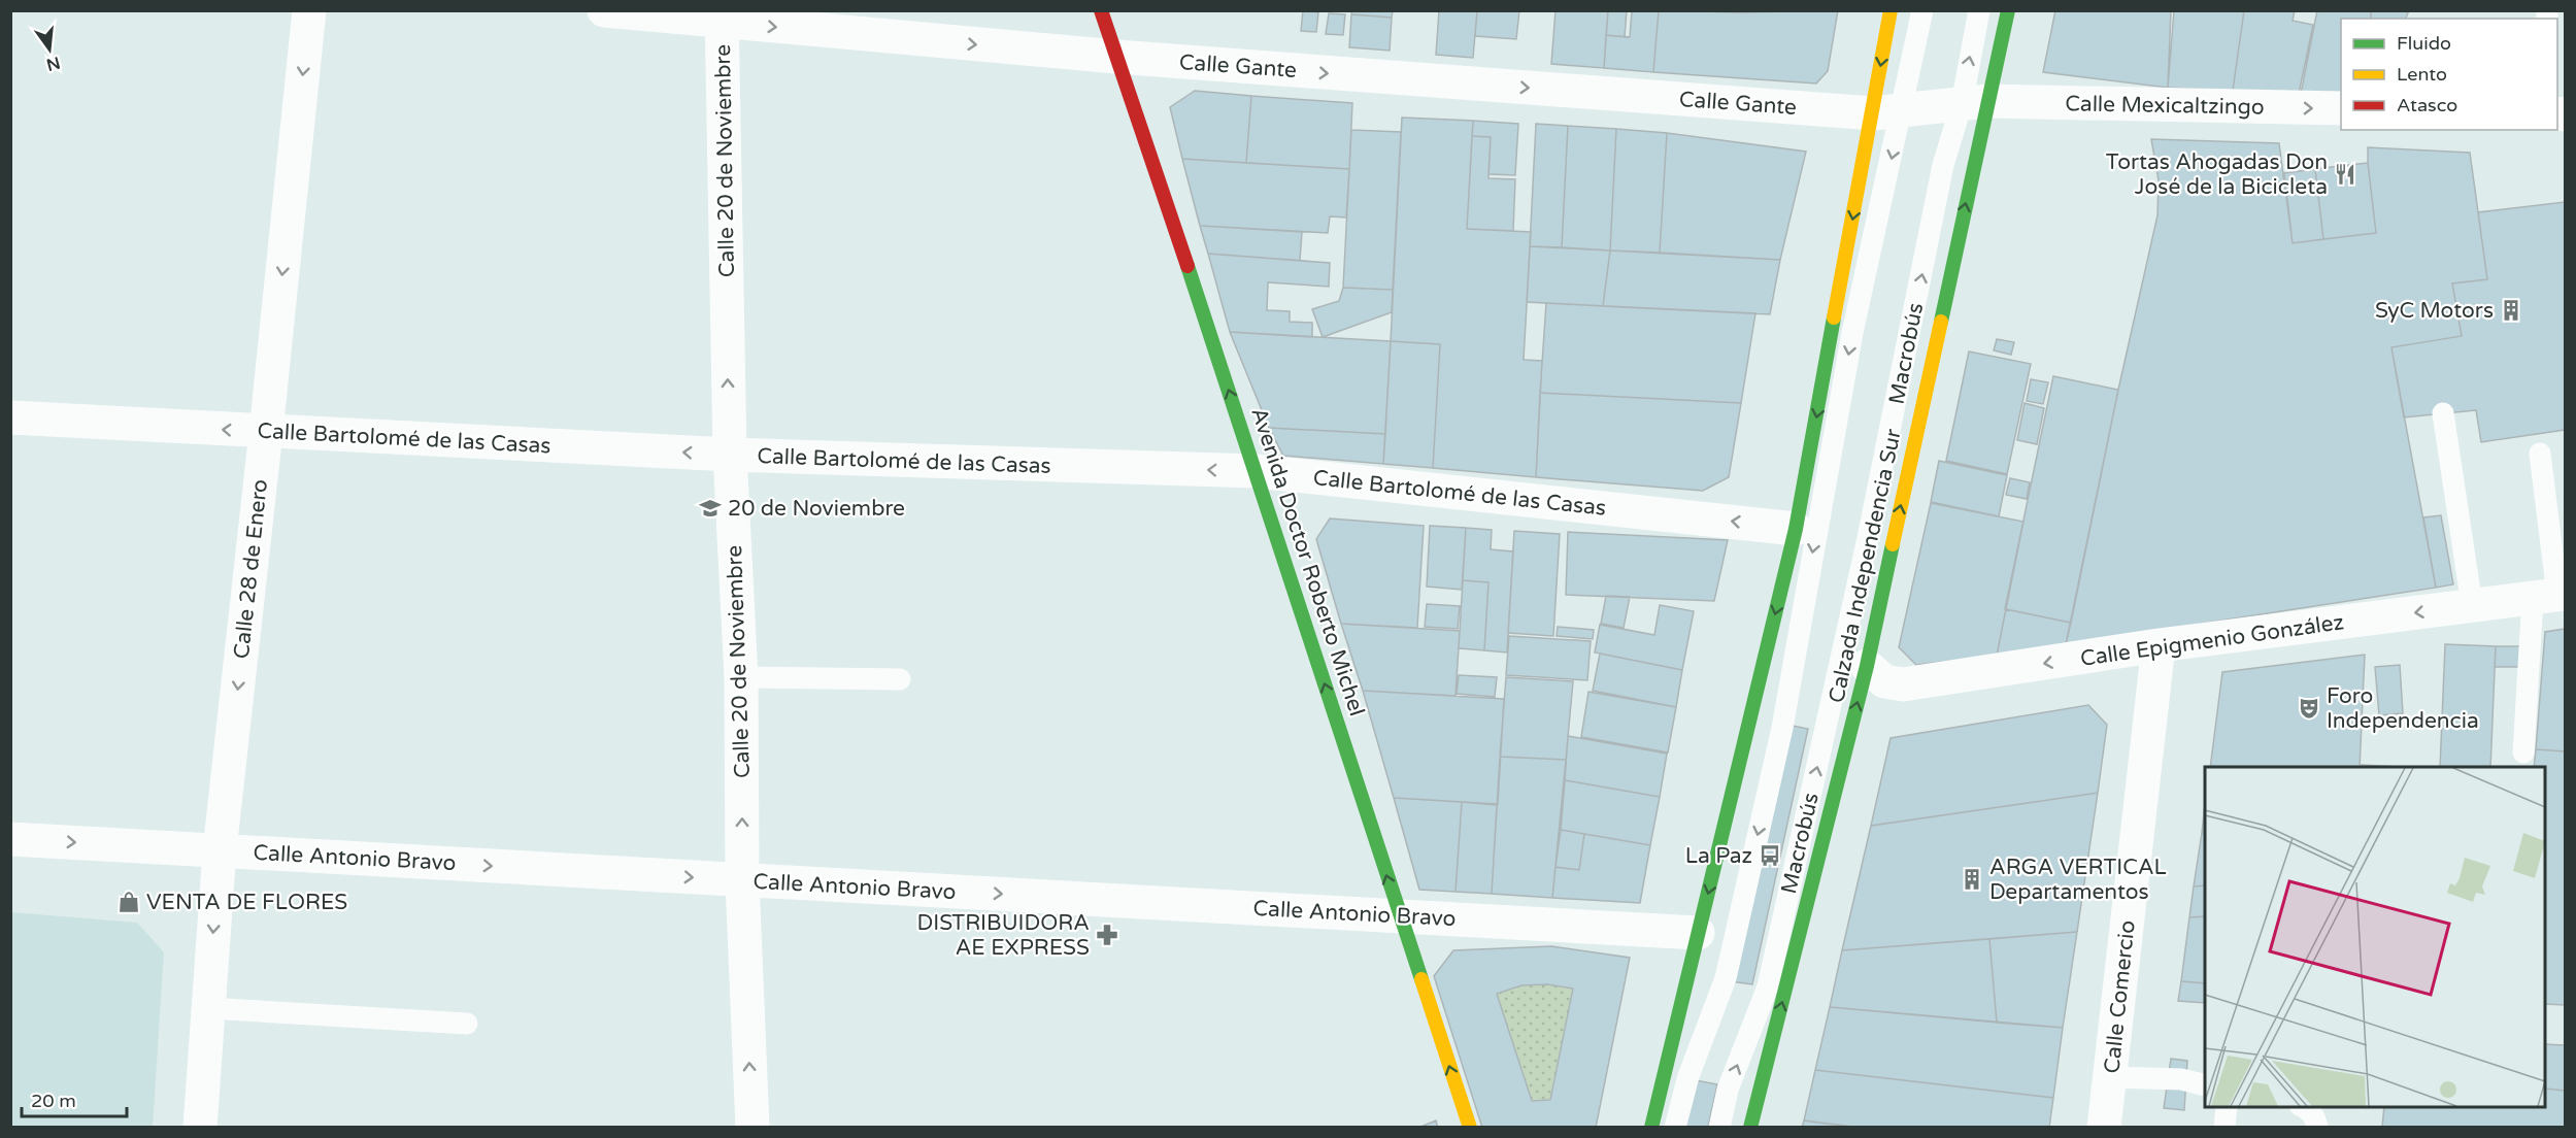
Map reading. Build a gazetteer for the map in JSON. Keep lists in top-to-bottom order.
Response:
{
  "streets": {
    "main road": ["Avenida Doctor Roberto Michel", "Calzada Independencia Sur"],
    "street": [
      "Calle Gante",
      "Calle Mexicaltzingo",
      "Calle 20 de Noviembre",
      "Calle Bartolomé de las Casas",
      "Calle 28 de Enero",
      "Calle Epigmenio González",
      "Calle Antonio Bravo",
      "Calle Comercio"
    ],
    "lane": ["Macrobús"]
  },
  "crossings": [
    ["Calle Gante", "Calle Mexicaltzingo"],
    ["Calle Gante", "Calle 20 de Noviembre"],
    ["Calle Gante", "Macrobús"],
    ["Calle Gante", "Avenida Doctor Roberto Michel"],
    ["Calle Gante", "Calzada Independencia Sur"],
    ["Calle Mexicaltzingo", "Macrobús"],
    ["Calle Mexicaltzingo", "Calzada Independencia Sur"],
    ["Calle 20 de Noviembre", "Calle Bartolomé de las Casas"],
    ["Calle 20 de Noviembre", "Calle Antonio Bravo"],
    ["Macrobús", "Calzada Independencia Sur"],
    ["Calle Bartolomé de las Casas", "Avenida Doctor Roberto Michel"],
    ["Calle Bartolomé de las Casas", "Calle 28 de Enero"],
    ["Avenida Doctor Roberto Michel", "Calle Antonio Bravo"],
    ["Calzada Independencia Sur", "Calle Epigmenio González"],
    ["Calle 28 de Enero", "Calle Antonio Bravo"],
    ["Calle Epigmenio González", "Calle Comercio"]
  ],
  "one_way": [
    "Calle Gante",
    "Calle Mexicaltzingo",
    "Calle 20 de Noviembre",
    "Calle Bartolomé de las Casas",
    "Avenida Doctor Roberto Michel",
    "Calle 28 de Enero",
    "Calle Epigmenio González",
    "Calle Antonio Bravo"
  ],
  "places": {
    "restaurant": ["Tortas Ahogadas Don José de la Bicicleta"],
    "building": ["SyC Motors", "ARGA VERTICAL Departamentos"],
    "school or university": ["20 de Noviembre"],
    "theatre": ["Foro Independencia"],
    "bus stop": ["La Paz"],
    "shop": ["VENTA DE FLORES"],
    "pharmacy": ["DISTRIBUIDORA AE EXPRESS"]
  },
  "legend": ["Fluido", "Lento", "Atasco"],
  "scale_bar": "20 m",
  "north": "bottom"
}
